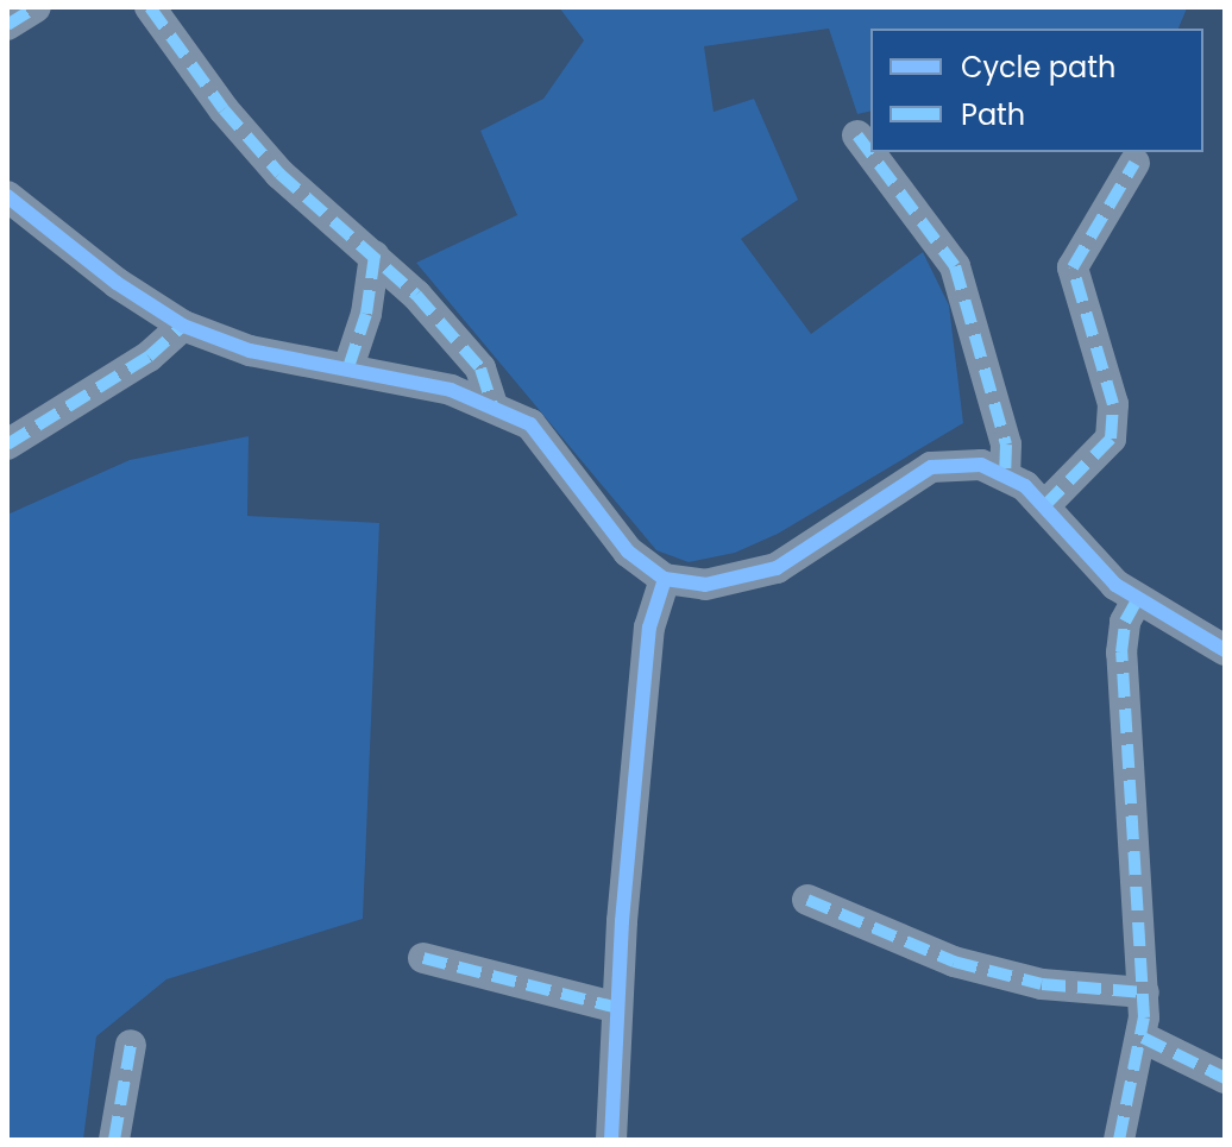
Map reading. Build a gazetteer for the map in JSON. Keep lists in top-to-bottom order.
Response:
{
  "legend": ["Cycle path", "Path"]
}
